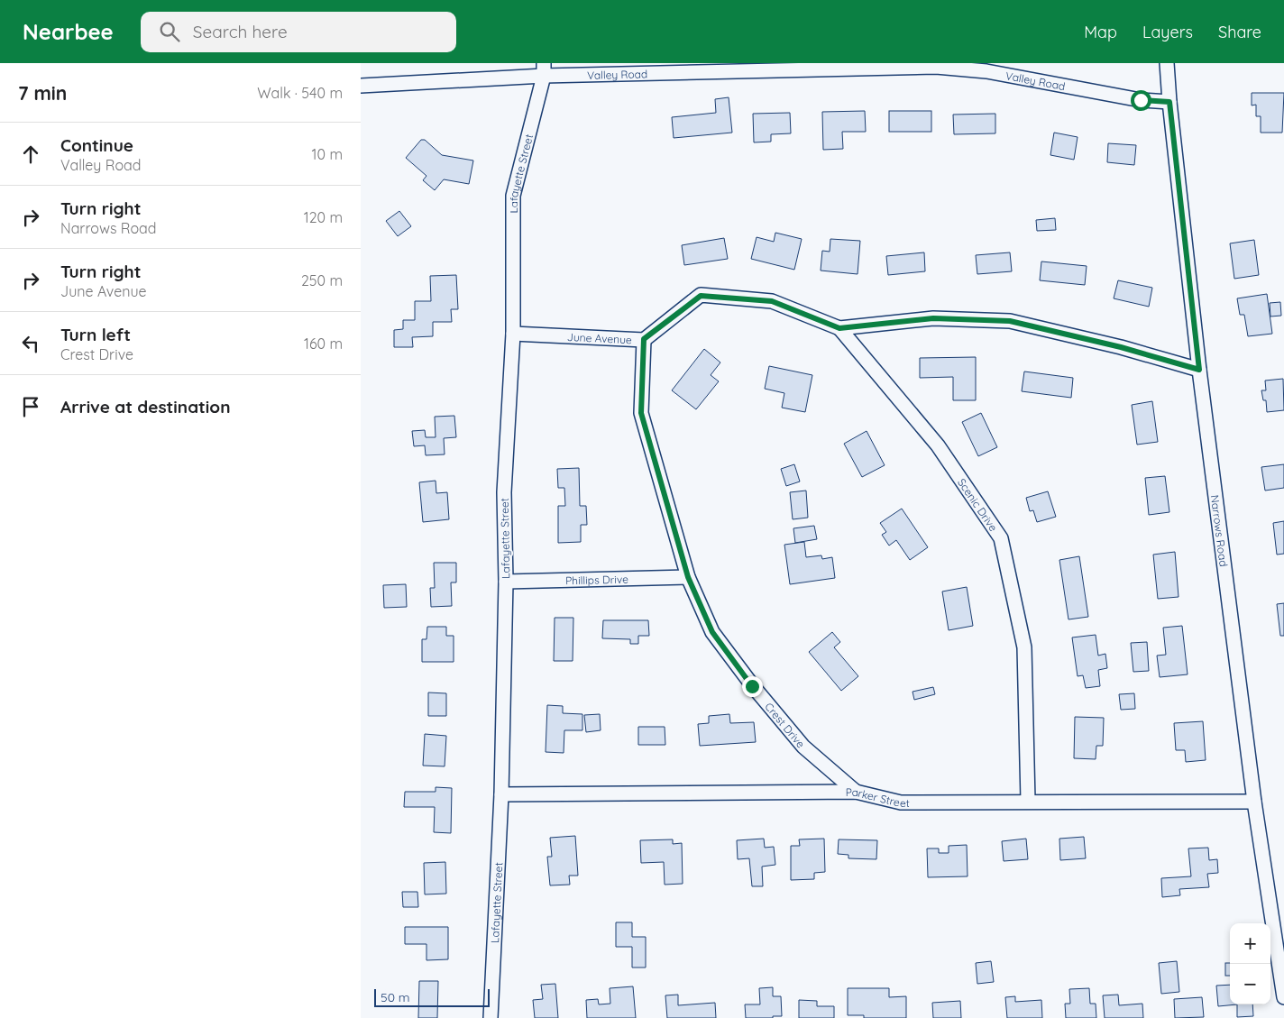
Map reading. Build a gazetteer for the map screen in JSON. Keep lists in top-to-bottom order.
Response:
{
  "streets": {
    "street": [
      "Valley Road",
      "Lafayette Street",
      "June Avenue",
      "Scenic Drive",
      "Narrows Road",
      "Phillips Drive",
      "Crest Drive",
      "Parker Street"
    ]
  },
  "crossings": [
    ["Valley Road", "Lafayette Street"],
    ["Valley Road", "Narrows Road"],
    ["Lafayette Street", "June Avenue"],
    ["Lafayette Street", "Phillips Drive"],
    ["Lafayette Street", "Parker Street"],
    ["June Avenue", "Scenic Drive"],
    ["June Avenue", "Narrows Road"],
    ["June Avenue", "Crest Drive"],
    ["Scenic Drive", "Parker Street"],
    ["Narrows Road", "Parker Street"],
    ["Phillips Drive", "Crest Drive"],
    ["Crest Drive", "Parker Street"]
  ],
  "scale_bar": "50 m",
  "page": {
    "header": "Nearbee",
    "search": "Search here",
    "nav": ["Map", "Layers", "Share"],
    "heading": ["7 min", "Walk · 540 m"],
    "list": [
      ["Continue", "Valley Road", "10 m"],
      ["Turn right", "Narrows Road", "120 m"],
      ["Turn right", "June Avenue", "250 m"],
      ["Turn left", "Crest Drive", "160 m"],
      "Arrive at destination"
    ],
    "map_buttons": ["+", "−"],
    "scale": "50 m"
  }
}
